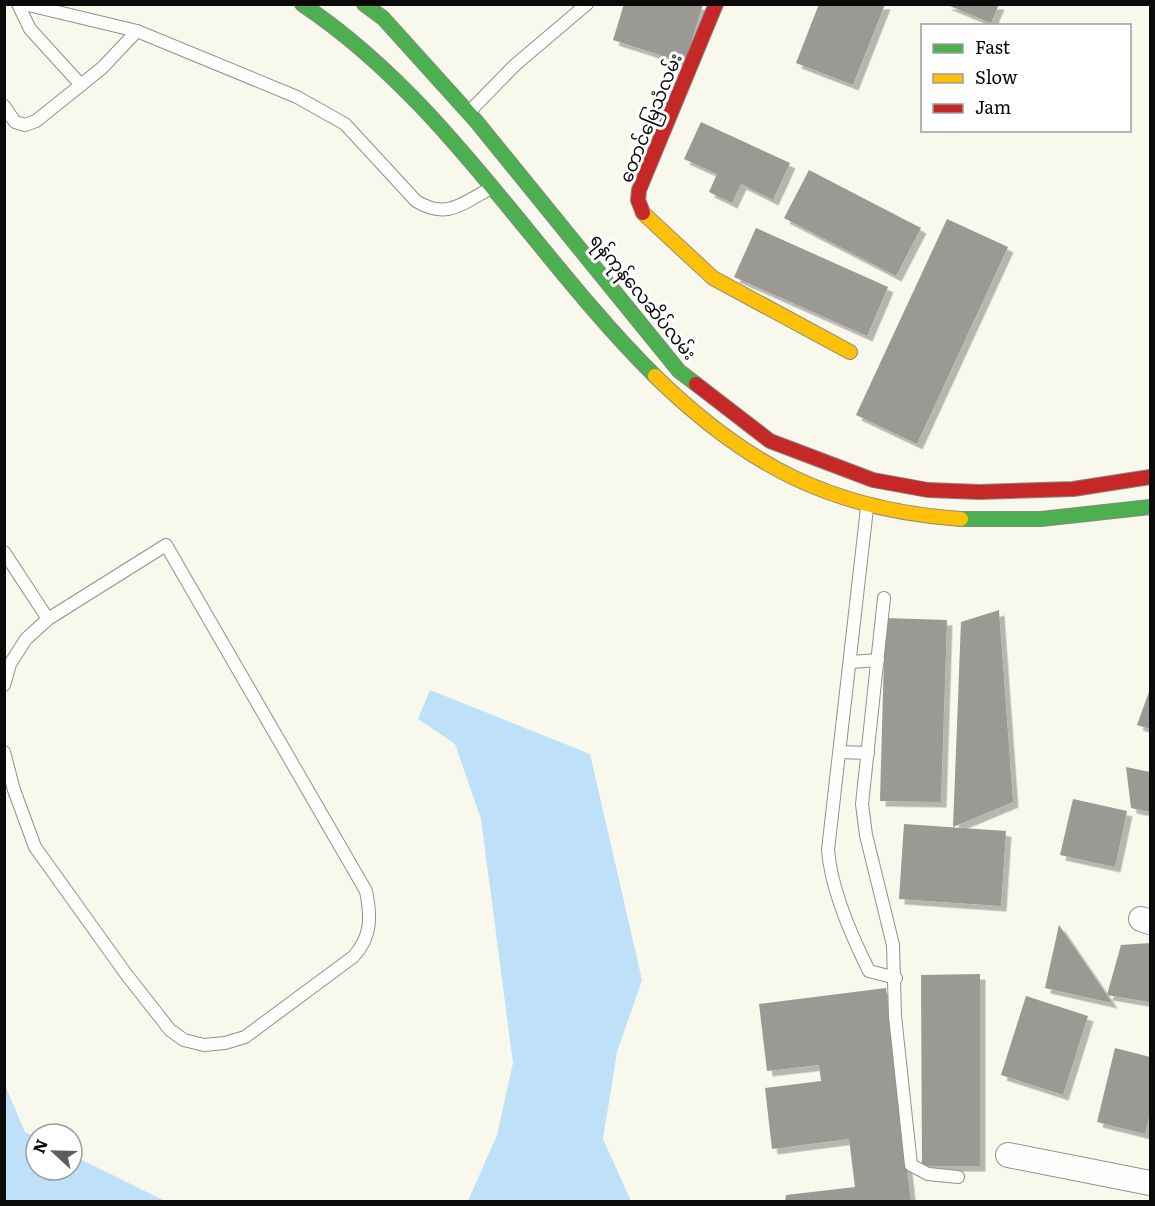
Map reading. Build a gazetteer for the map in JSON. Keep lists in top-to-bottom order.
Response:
{
  "streets": {
    "main road": ["တောင်မြေသံလမ်း", "ရန်ကုန်လေဆိပ်လမ်း"]
  },
  "legend": ["Fast", "Slow", "Jam"],
  "north": "left"
}
